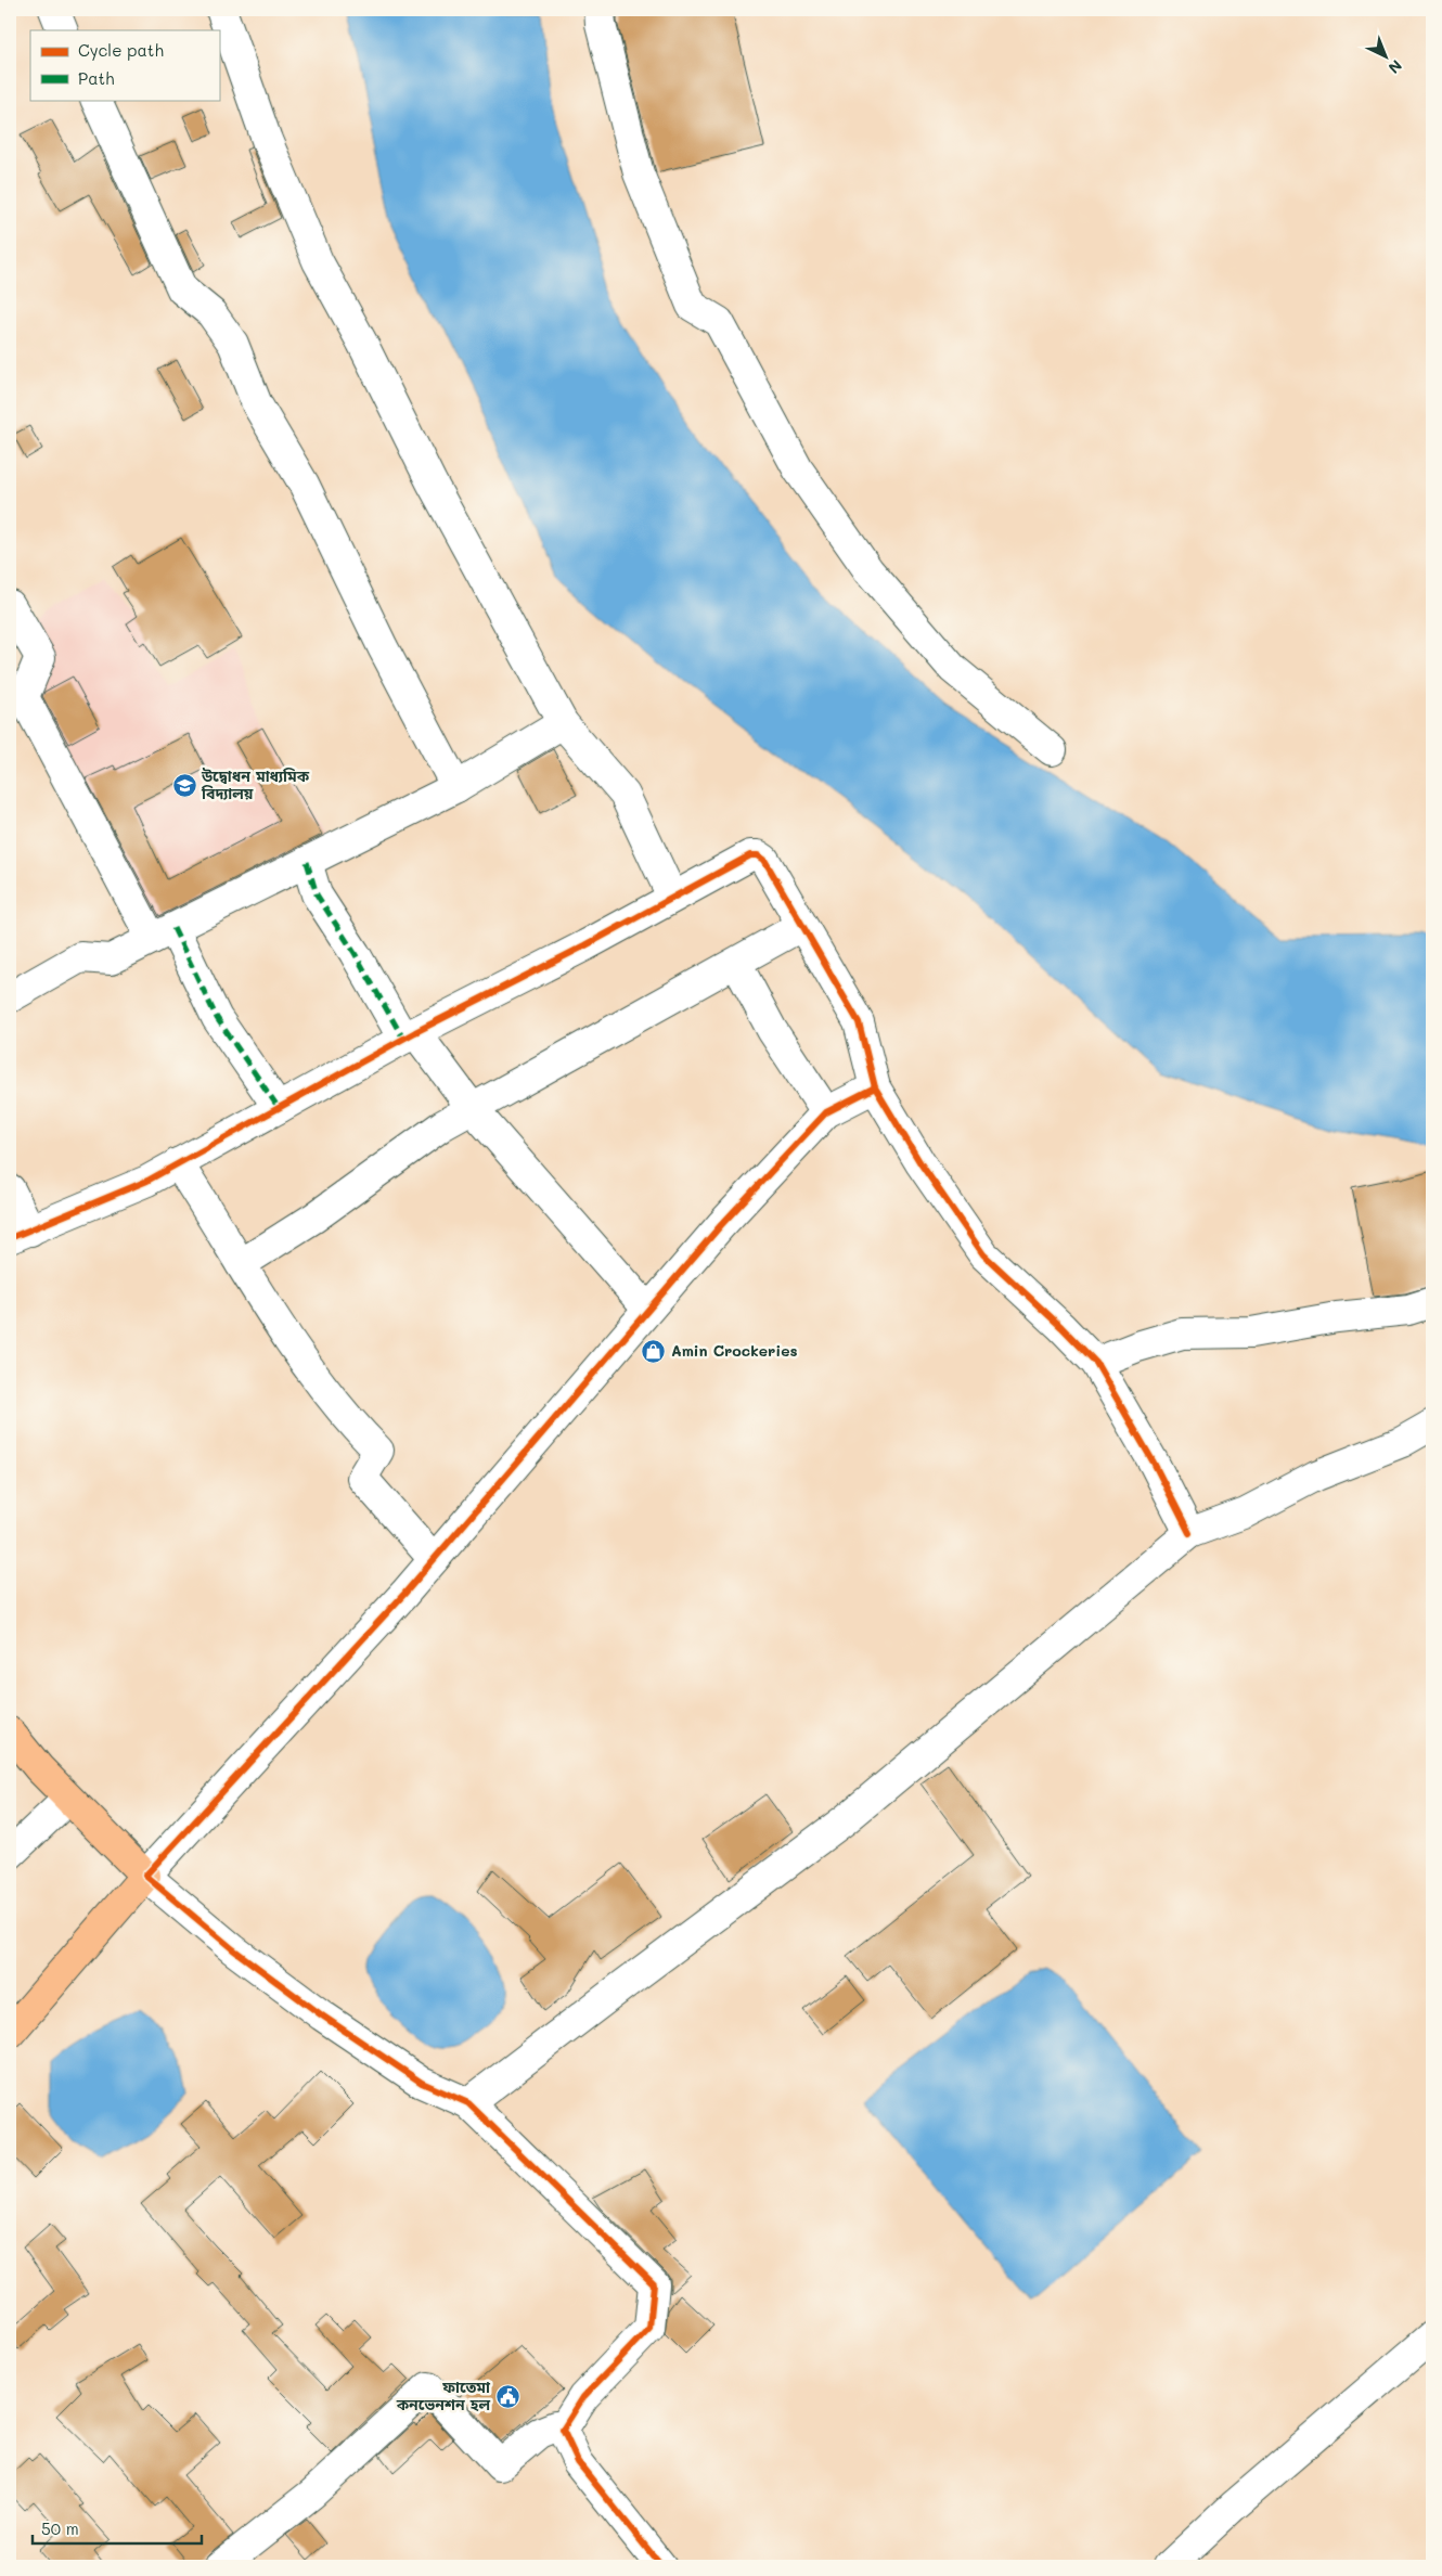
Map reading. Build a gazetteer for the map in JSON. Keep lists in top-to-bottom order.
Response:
{
  "places": {
    "school or university": ["উদ্বোধন মাধ্যমিক বিদ্যালয়"],
    "shop": ["Amin Crockeries"],
    "public building": ["ফাতেমা কনভেনশন হল"]
  },
  "legend": ["Cycle path", "Path"],
  "scale_bar": "50 m",
  "north": "bottom right"
}
